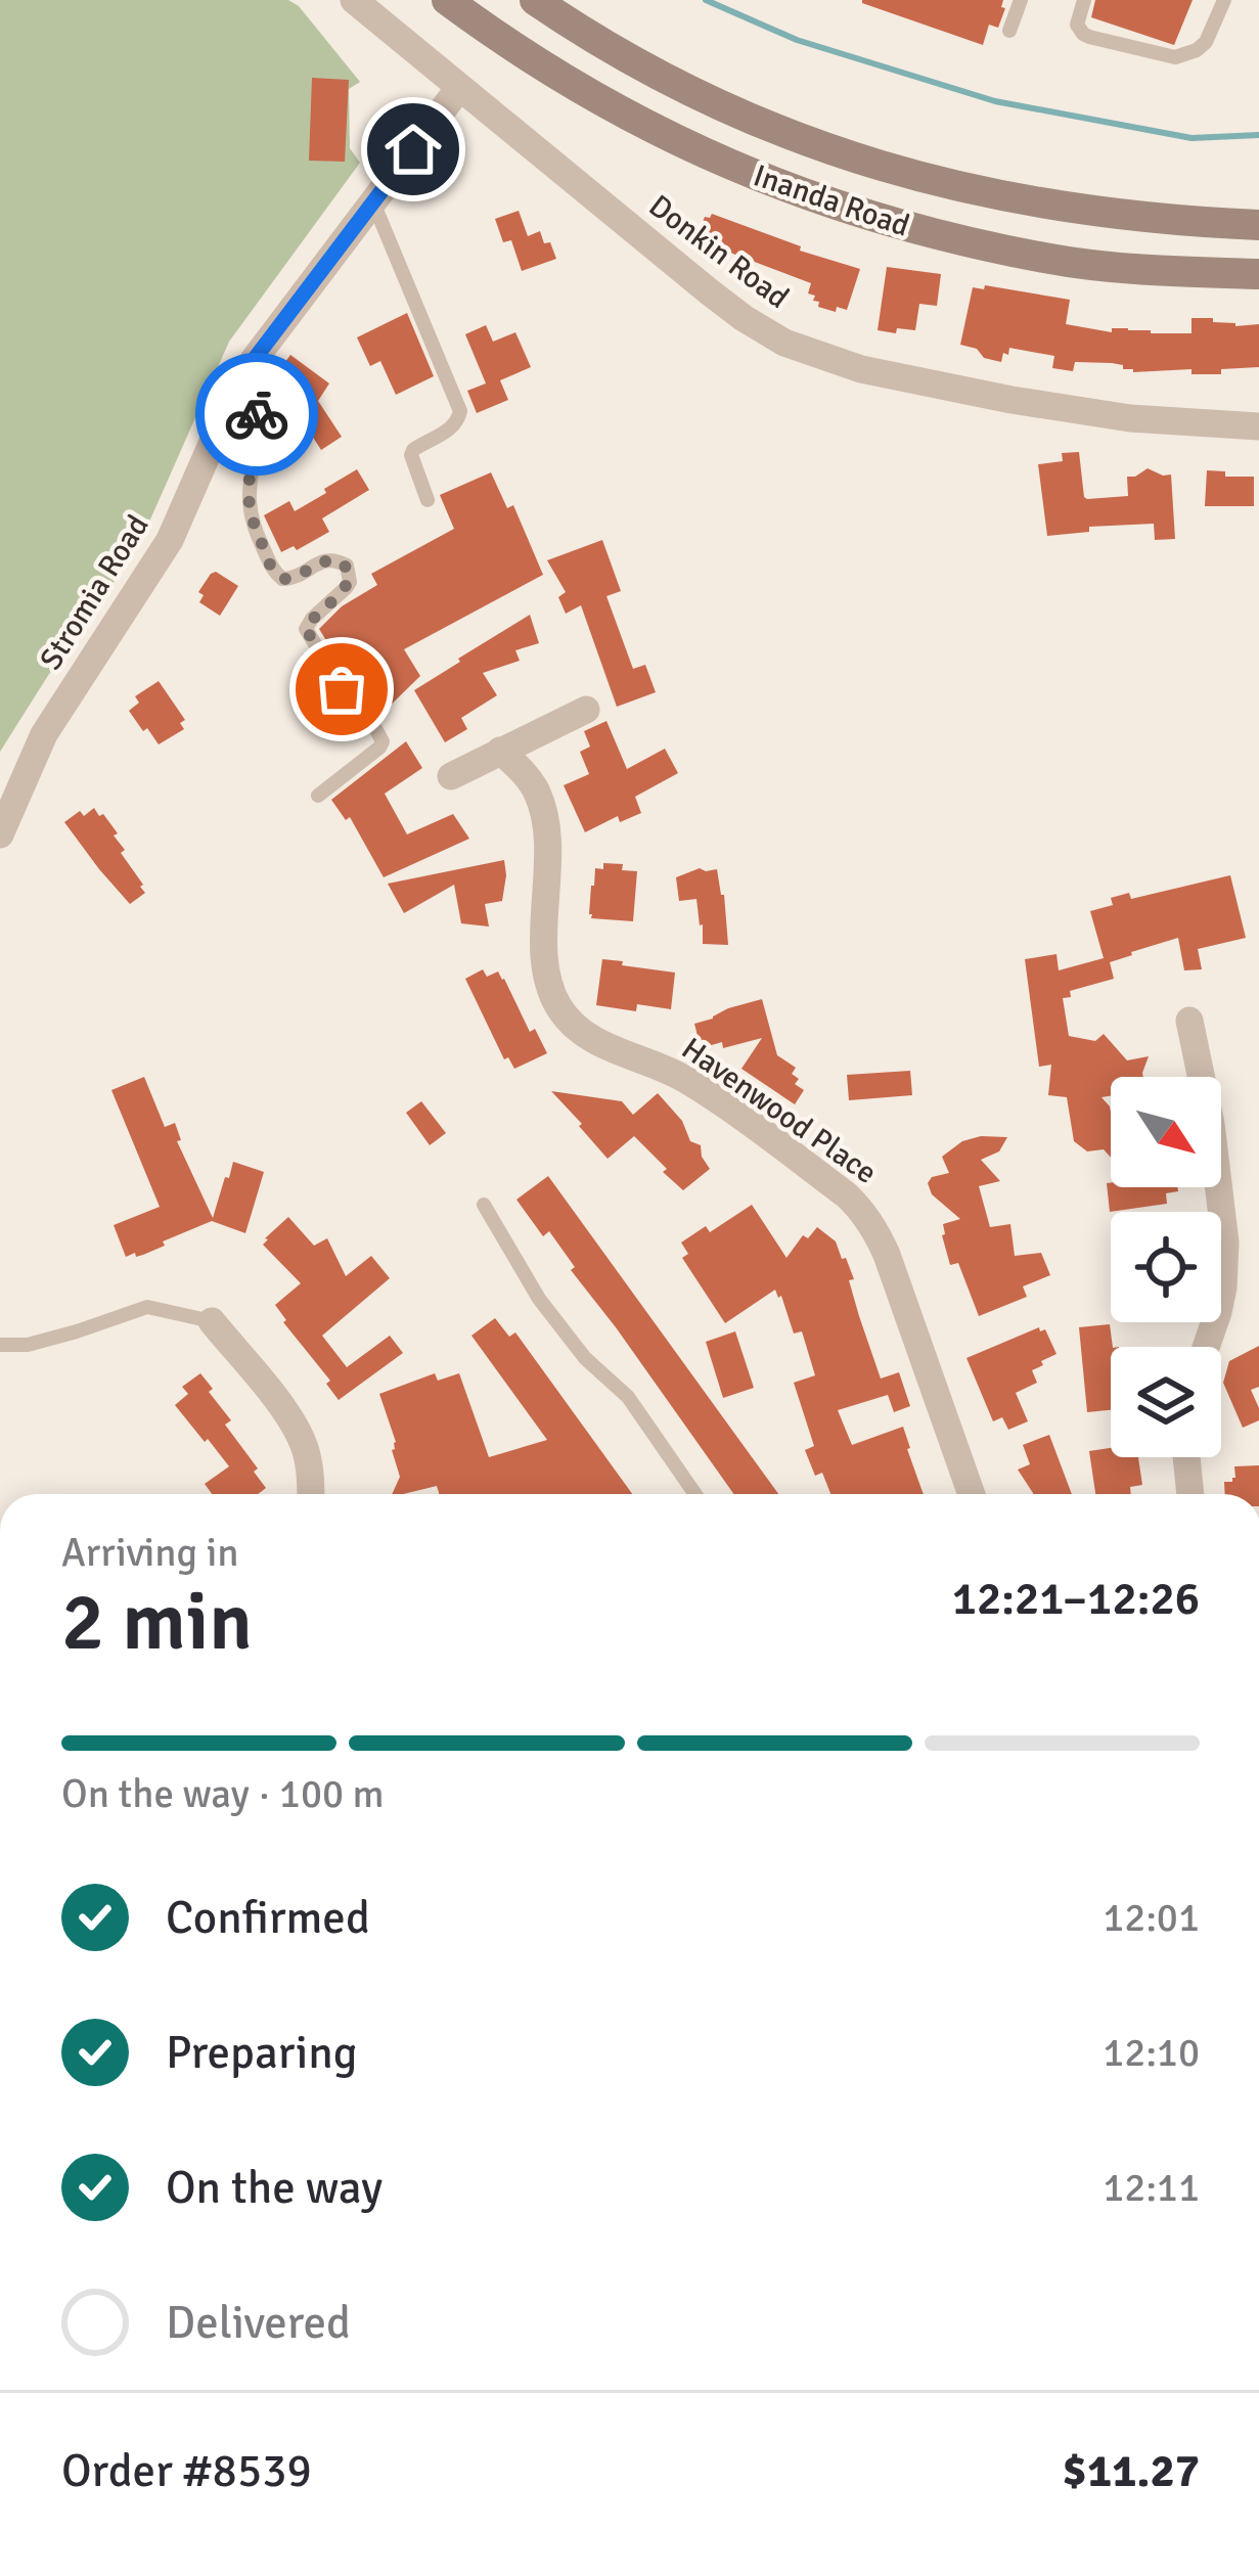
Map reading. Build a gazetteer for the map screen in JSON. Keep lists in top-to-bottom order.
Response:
{
  "streets": {
    "main road": ["Inanda Road"],
    "street": ["Donkin Road", "Stromia Road", "Havenwood Place"]
  },
  "crossings": [
    ["Donkin Road", "Stromia Road"]
  ],
  "north": "bottom right",
  "page": {
    "heading": ["2 min", "Arriving in", "12:21–12:26"],
    "panel": ["Order #8539", "$11.27"],
    "bar": "On the way · 100 m",
    "list": [
      ["Confirmed", "12:01"],
      ["Preparing", "12:10"],
      ["On the way", "12:11"],
      "Delivered"
    ]
  }
}
